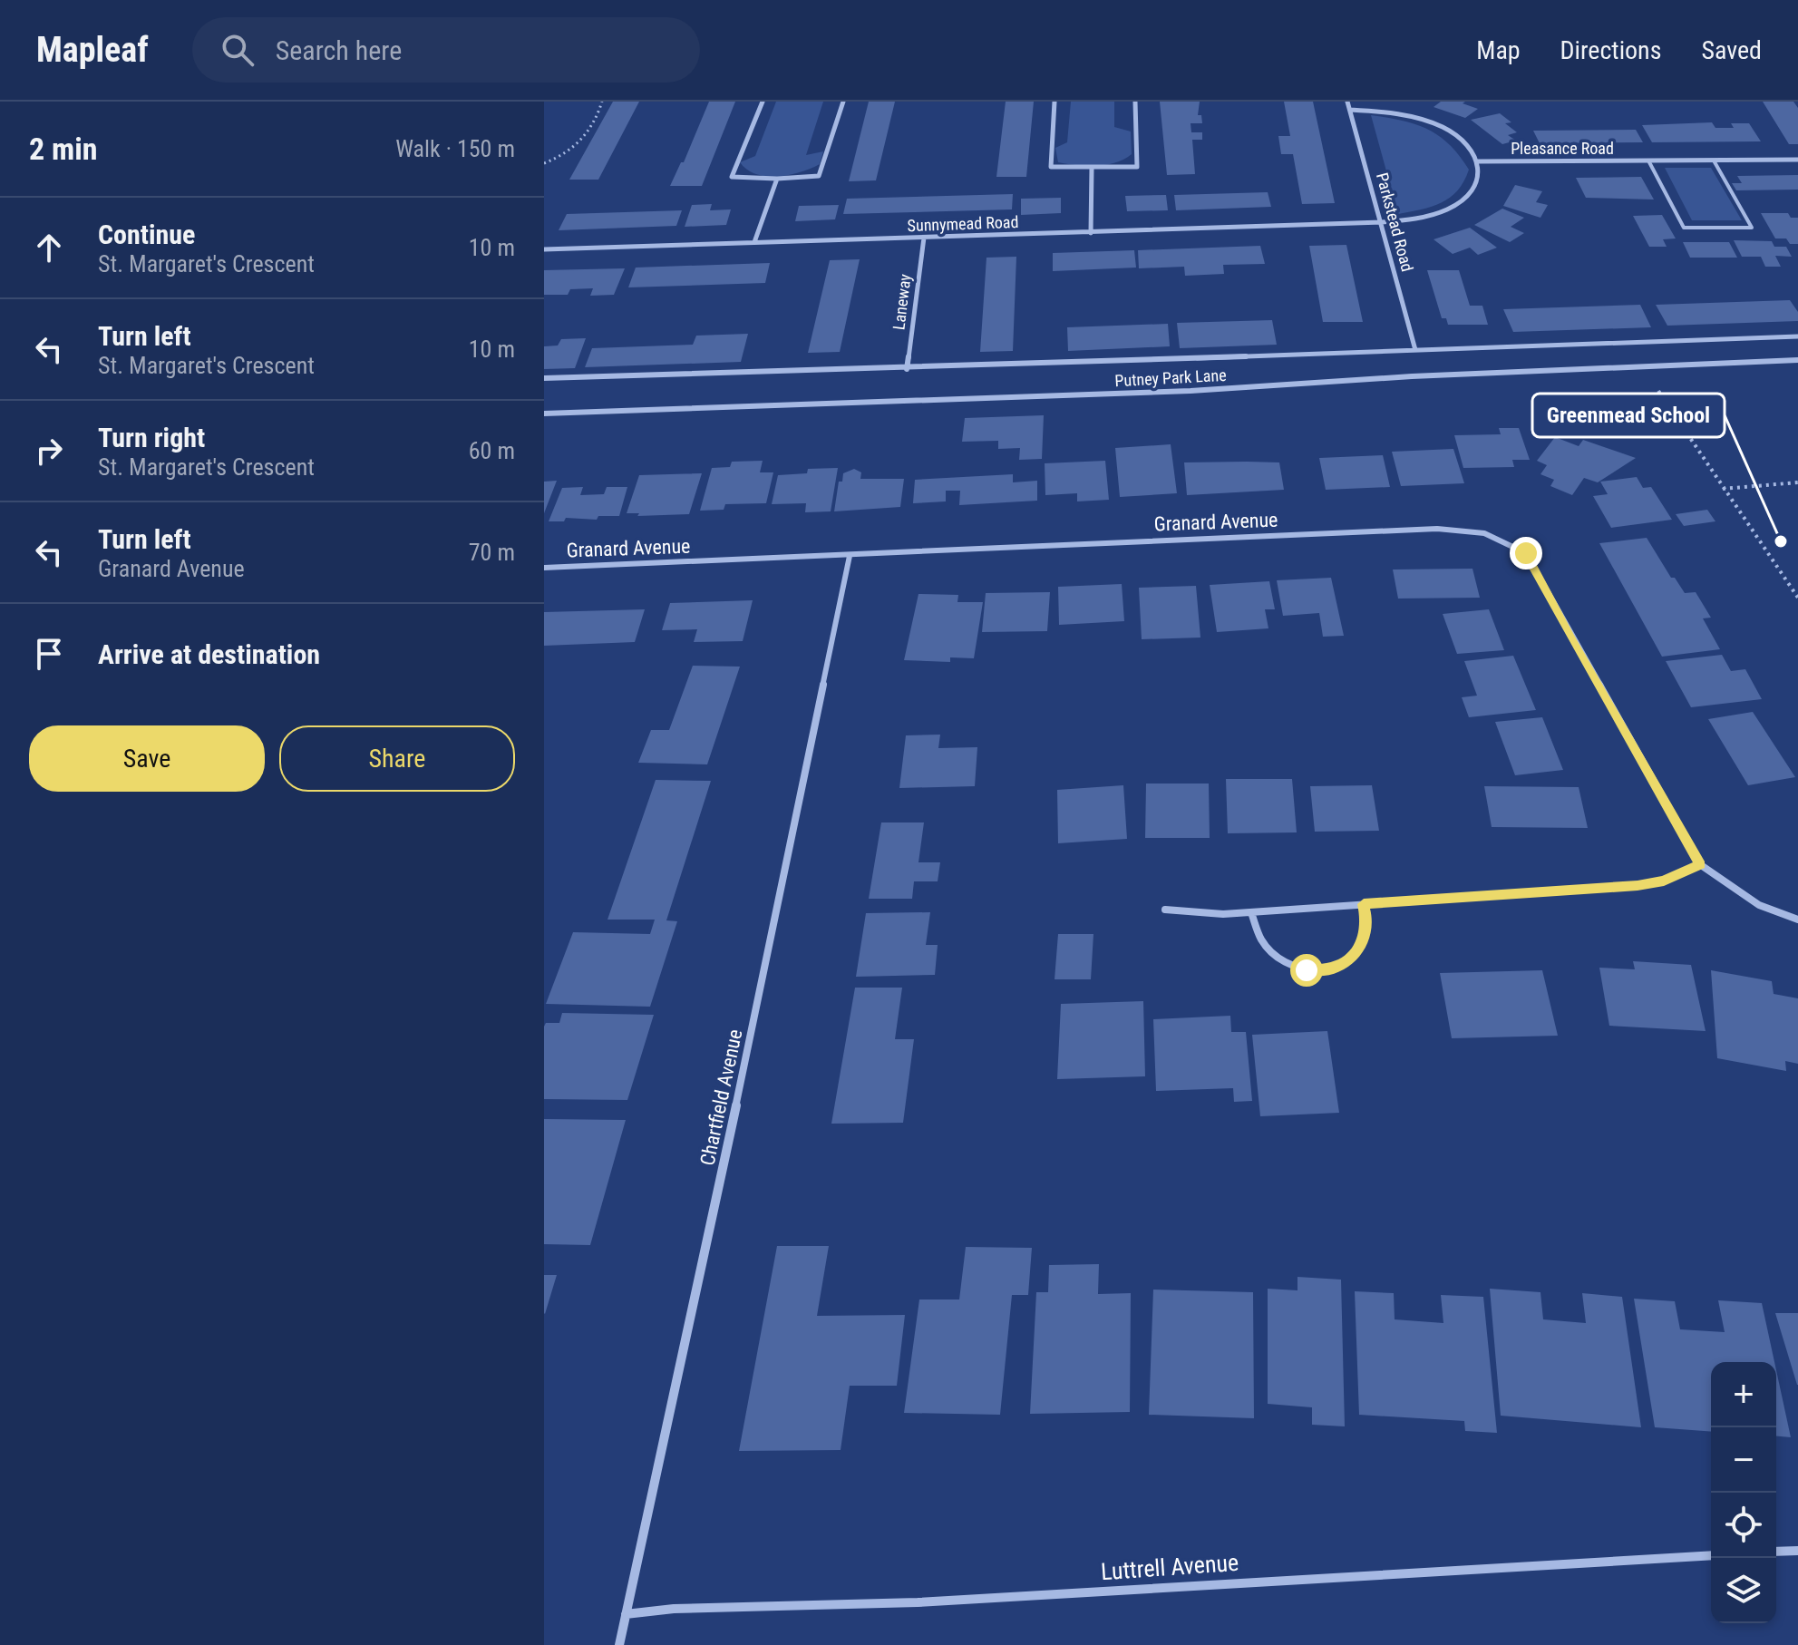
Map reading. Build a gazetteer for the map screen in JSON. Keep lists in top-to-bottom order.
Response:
{
  "streets": {
    "street": [
      "Pleasance Road",
      "Parkstead Road",
      "Sunnymead Road",
      "Laneway",
      "Putney Park Lane",
      "Granard Avenue",
      "Chartfield Avenue",
      "Luttrell Avenue"
    ]
  },
  "crossings": [
    ["Parkstead Road", "Sunnymead Road"],
    ["Parkstead Road", "Putney Park Lane"],
    ["Sunnymead Road", "Laneway"],
    ["Laneway", "Putney Park Lane"],
    ["Granard Avenue", "Chartfield Avenue"],
    ["Chartfield Avenue", "Luttrell Avenue"]
  ],
  "places": ["Greenmead School"],
  "page": {
    "header": "Mapleaf",
    "search": "Search here",
    "nav": ["Map", "Directions", "Saved"],
    "heading": ["2 min", "Walk · 150 m"],
    "list": [
      ["Continue", "St. Margaret's Crescent", "10 m"],
      ["Turn left", "St. Margaret's Crescent", "10 m"],
      ["Turn right", "St. Margaret's Crescent", "60 m"],
      ["Turn left", "Granard Avenue", "70 m"],
      "Arrive at destination"
    ],
    "buttons": ["Save", "Share"],
    "map_buttons": ["+", "−"]
  }
}
